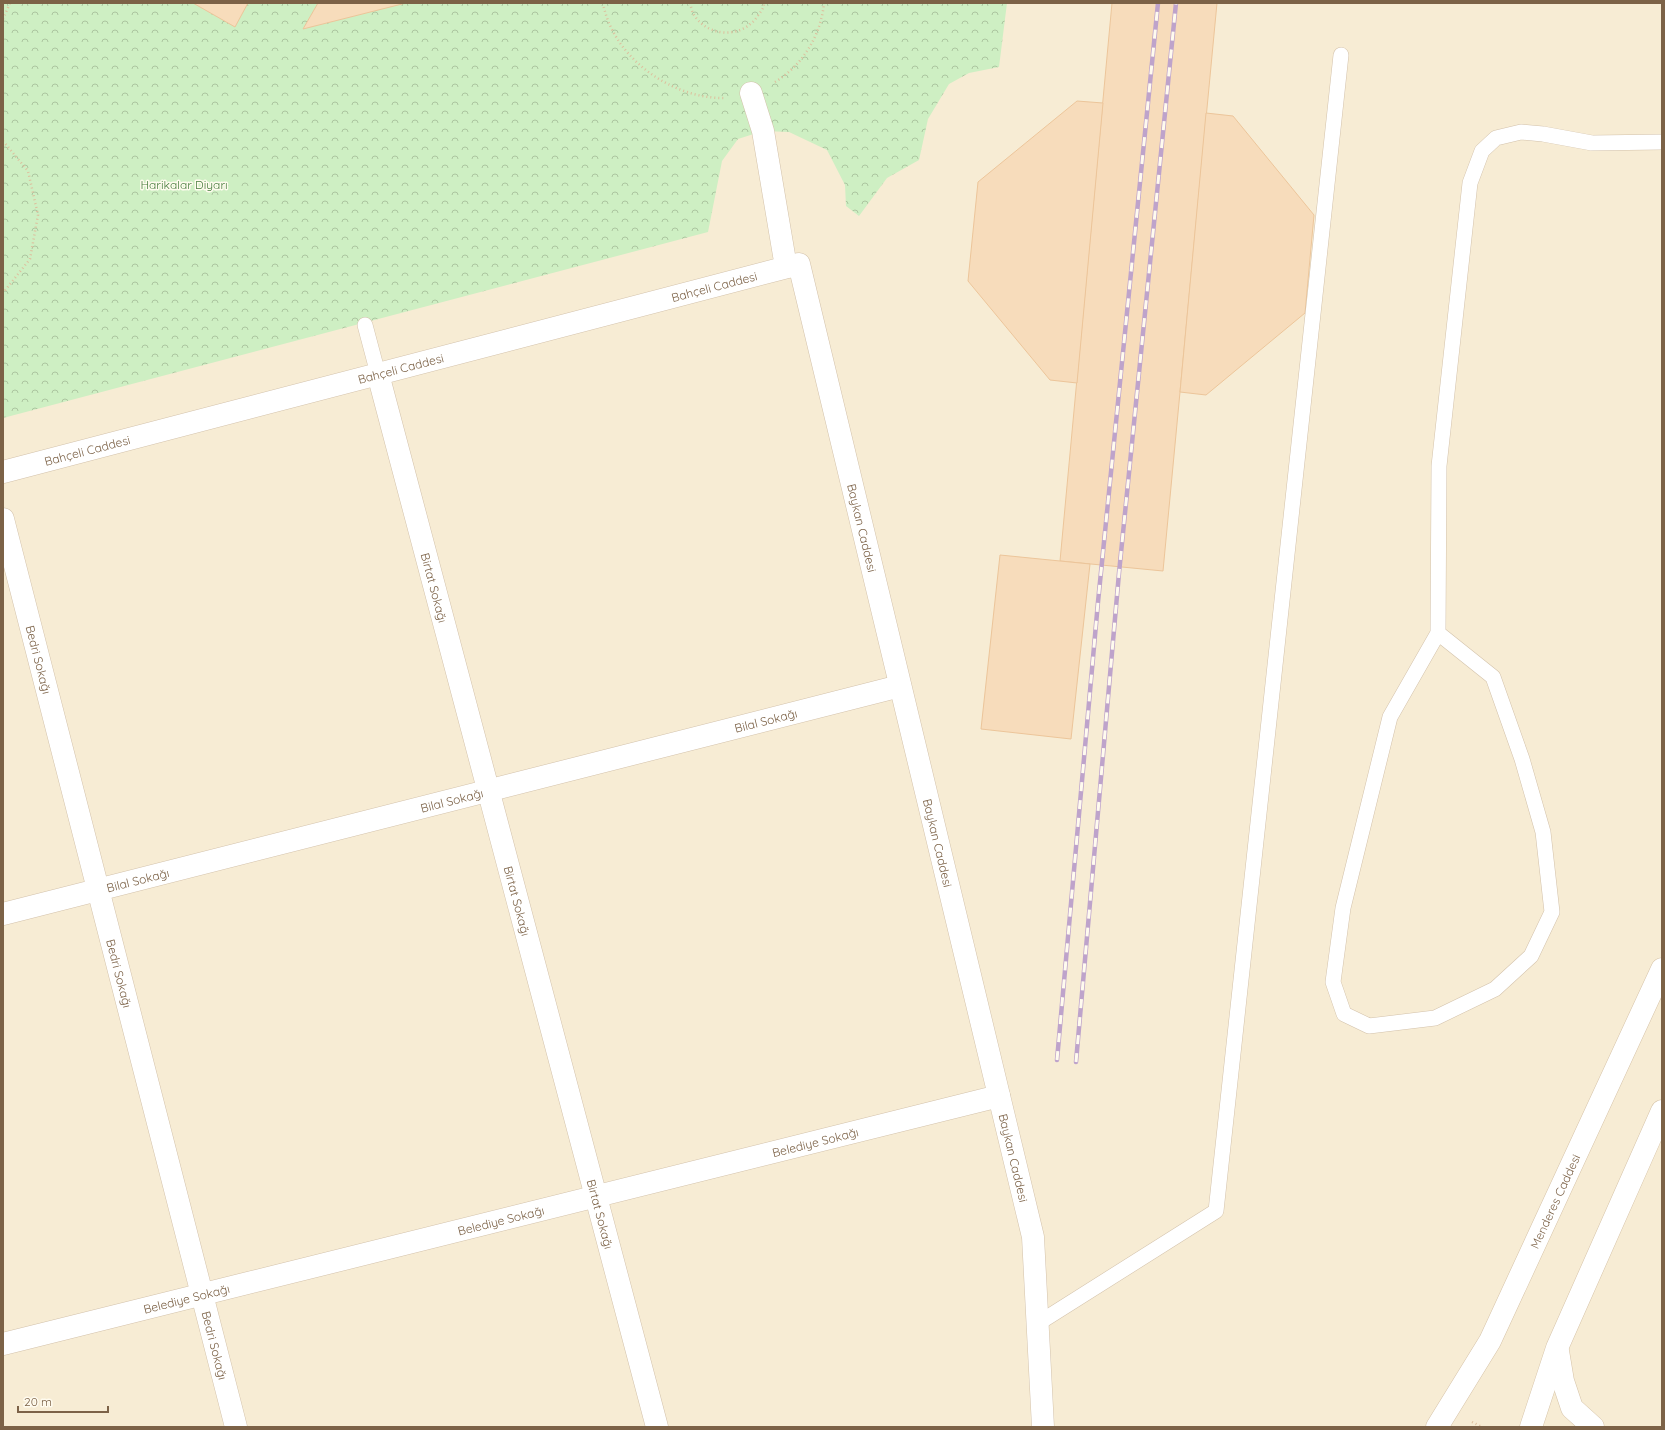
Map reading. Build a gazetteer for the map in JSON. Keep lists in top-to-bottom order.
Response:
{
  "streets": {
    "street": [
      "Bahçeli Caddesi",
      "Baykan Caddesi",
      "Birtat Sokağı",
      "Bedri Sokağı",
      "Bilal Sokağı",
      "Belediye Sokağı",
      "Menderes Caddesi"
    ]
  },
  "crossings": [
    ["Bahçeli Caddesi", "Baykan Caddesi"],
    ["Bahçeli Caddesi", "Birtat Sokağı"],
    ["Baykan Caddesi", "Bilal Sokağı"],
    ["Baykan Caddesi", "Belediye Sokağı"],
    ["Birtat Sokağı", "Bilal Sokağı"],
    ["Birtat Sokağı", "Belediye Sokağı"],
    ["Bedri Sokağı", "Bilal Sokağı"],
    ["Bedri Sokağı", "Belediye Sokağı"]
  ],
  "parks": ["Harikalar Diyarı"],
  "scale_bar": "20 m"
}
